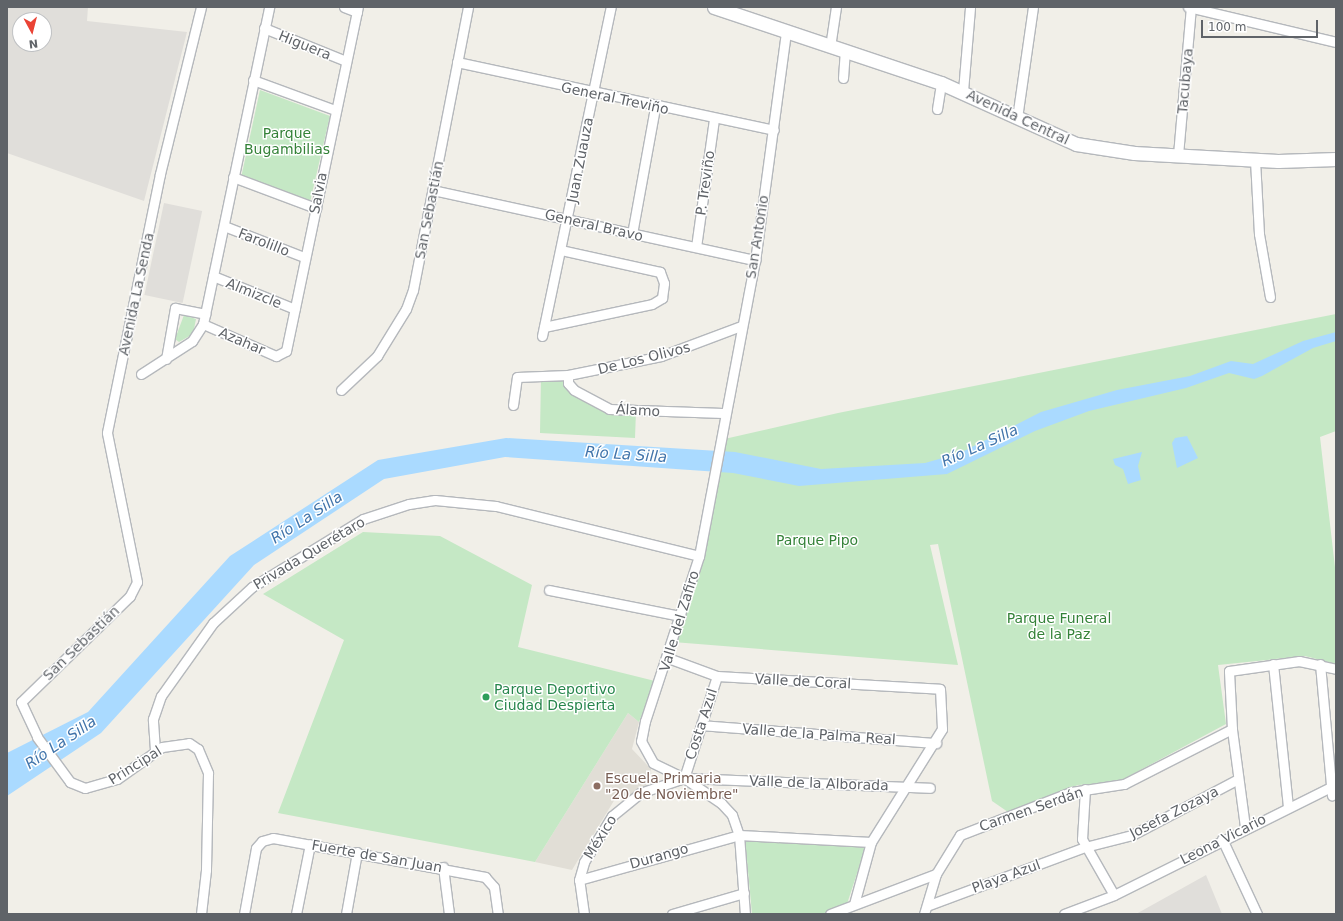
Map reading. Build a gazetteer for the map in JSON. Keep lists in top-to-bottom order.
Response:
{
  "streets": {
    "main road": ["Avenida Central"],
    "street": [
      "Higuera",
      "Tacubaya",
      "General Treviño",
      "Juan Zuauza",
      "P. Treviño",
      "Salvia",
      "San Sebastián",
      "General Bravo",
      "San Antonio",
      "Farolillo",
      "Almizcle",
      "Avenida La Senda",
      "Azahar",
      "De Los Olivos",
      "Álamo",
      "Privada Querétaro",
      "Valle del Zafiro",
      "Valle de Coral",
      "Costa Azul",
      "Valle de la Palma Real",
      "Principal",
      "Valle de la Alborada",
      "Carmen Serdán",
      "Josefa Zozaya",
      "México",
      "Leona Vicario",
      "Fuerte de San Juan",
      "Durango",
      "Playa Azul"
    ]
  },
  "crossings": [
    ["Higuera", "Salvia"],
    ["Tacubaya", "Avenida Central"],
    ["General Treviño", "Juan Zuauza"],
    ["General Treviño", "P. Treviño"],
    ["General Treviño", "San Sebastián"],
    ["General Treviño", "San Antonio"],
    ["Avenida Central", "San Antonio"],
    ["Juan Zuauza", "General Bravo"],
    ["P. Treviño", "General Bravo"],
    ["Salvia", "Farolillo"],
    ["Salvia", "Almizcle"],
    ["Salvia", "Azahar"],
    ["San Sebastián", "General Bravo"],
    ["San Sebastián", "Avenida La Senda"],
    ["San Sebastián", "Principal"],
    ["General Bravo", "San Antonio"],
    ["San Antonio", "De Los Olivos"],
    ["San Antonio", "Álamo"],
    ["San Antonio", "Valle del Zafiro"],
    ["De Los Olivos", "Álamo"],
    ["Privada Querétaro", "Valle del Zafiro"],
    ["Privada Querétaro", "Principal"],
    ["Valle del Zafiro", "Valle de Coral"],
    ["Valle del Zafiro", "Costa Azul"],
    ["Valle del Zafiro", "Valle de la Alborada"],
    ["Valle del Zafiro", "México"],
    ["Valle de Coral", "Costa Azul"],
    ["Valle de Coral", "Valle de la Palma Real"],
    ["Costa Azul", "Valle de la Palma Real"],
    ["Costa Azul", "Valle de la Alborada"],
    ["Costa Azul", "México"],
    ["Costa Azul", "Durango"],
    ["Valle de la Alborada", "México"],
    ["Carmen Serdán", "Playa Azul"],
    ["Josefa Zozaya", "Playa Azul"],
    ["México", "Durango"]
  ],
  "water": ["Río La Silla"],
  "parks": ["Parque Bugambilias", "Parque Pipo", "Parque Funeral de la Paz"],
  "places": ["Parque Deportivo Ciudad Despierta", "Escuela Primaria \"20 de Noviembre\""],
  "scale_bar": "100 m",
  "north": "bottom"
}
